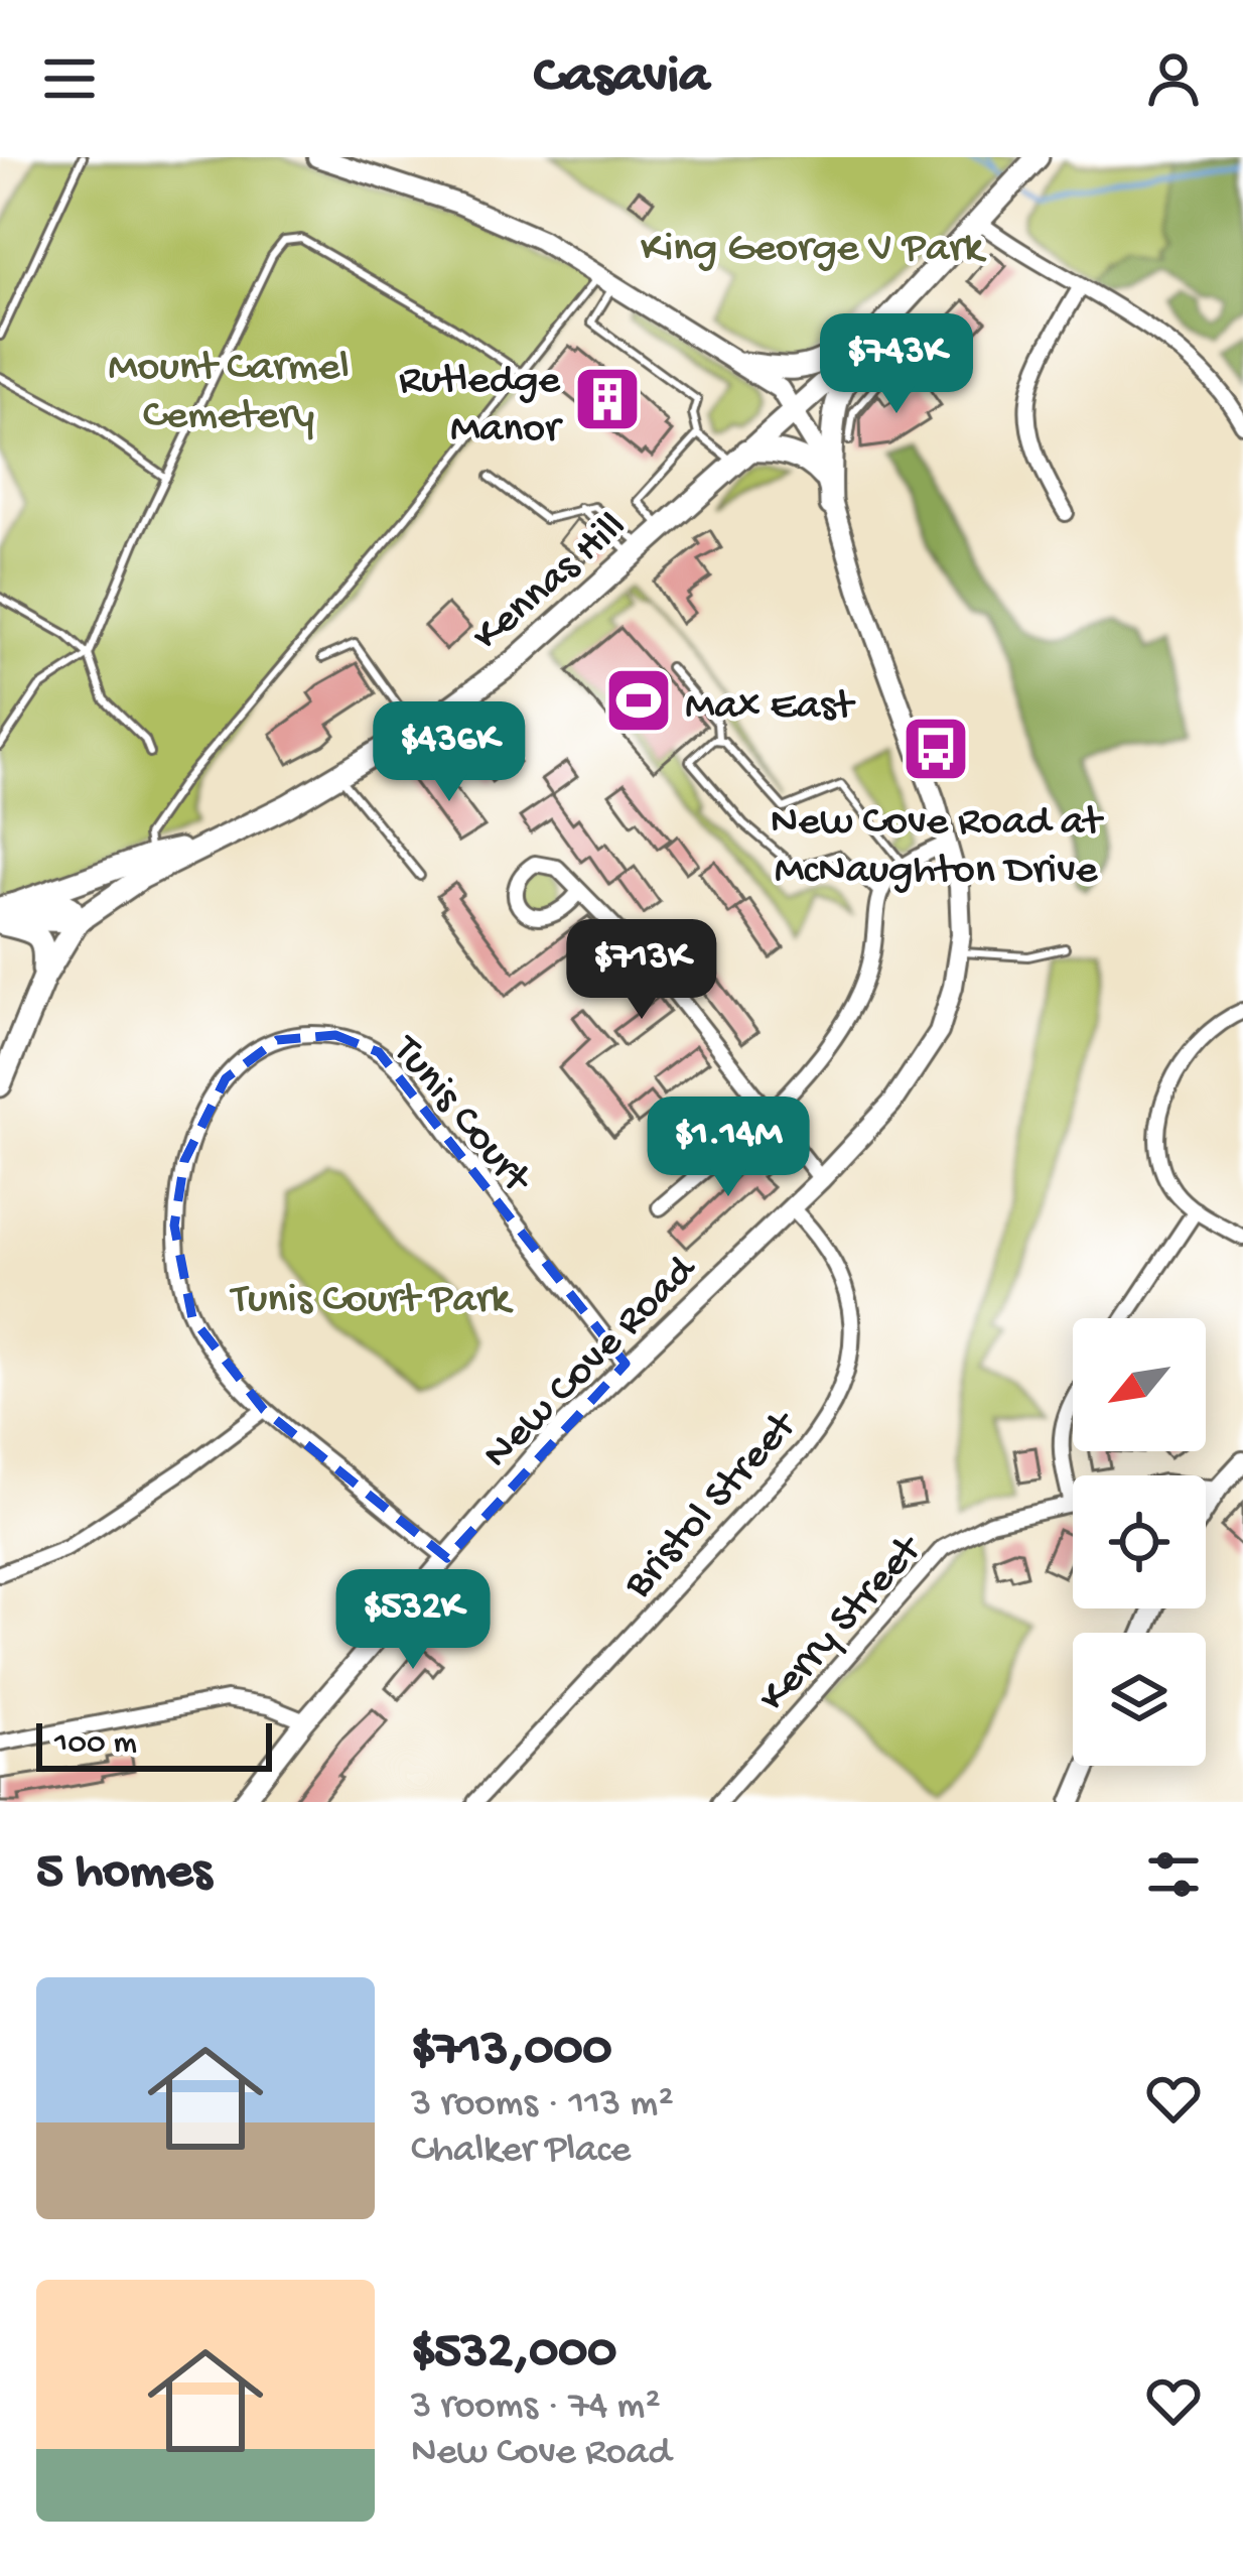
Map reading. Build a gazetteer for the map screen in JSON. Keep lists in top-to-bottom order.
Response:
{
  "streets": {
    "main road": ["Kennas Hill"],
    "street": [
      "Tunis Court",
      "New Cove Road",
      "Bristol Street",
      "Kerry Street"
    ]
  },
  "crossings": [
    ["Kennas Hill", "New Cove Road"],
    ["Tunis Court", "New Cove Road"],
    ["New Cove Road", "Bristol Street"]
  ],
  "parks": ["King George V Park", "Mount Carmel Cemetery", "Tunis Court Park"],
  "places": {
    "building": ["Rutledge Manor"],
    "sports": ["Max East"],
    "bus stop": ["New Cove Road at McNaughton Drive"]
  },
  "scale_bar": "100 m",
  "north": "bottom left",
  "page": {
    "header": "Casavia",
    "price": [
      "$743K",
      "$436K",
      "$713K",
      "$1.14M",
      "$532K"
    ],
    "scale": "100 m",
    "heading": "5 homes",
    "list": [
      {
        "name": "$713,000",
        "note": "3 rooms · 113 m² · Chalker Place"
      },
      {
        "name": "$532,000",
        "note": "3 rooms · 74 m² · New Cove Road"
      }
    ]
  }
}
